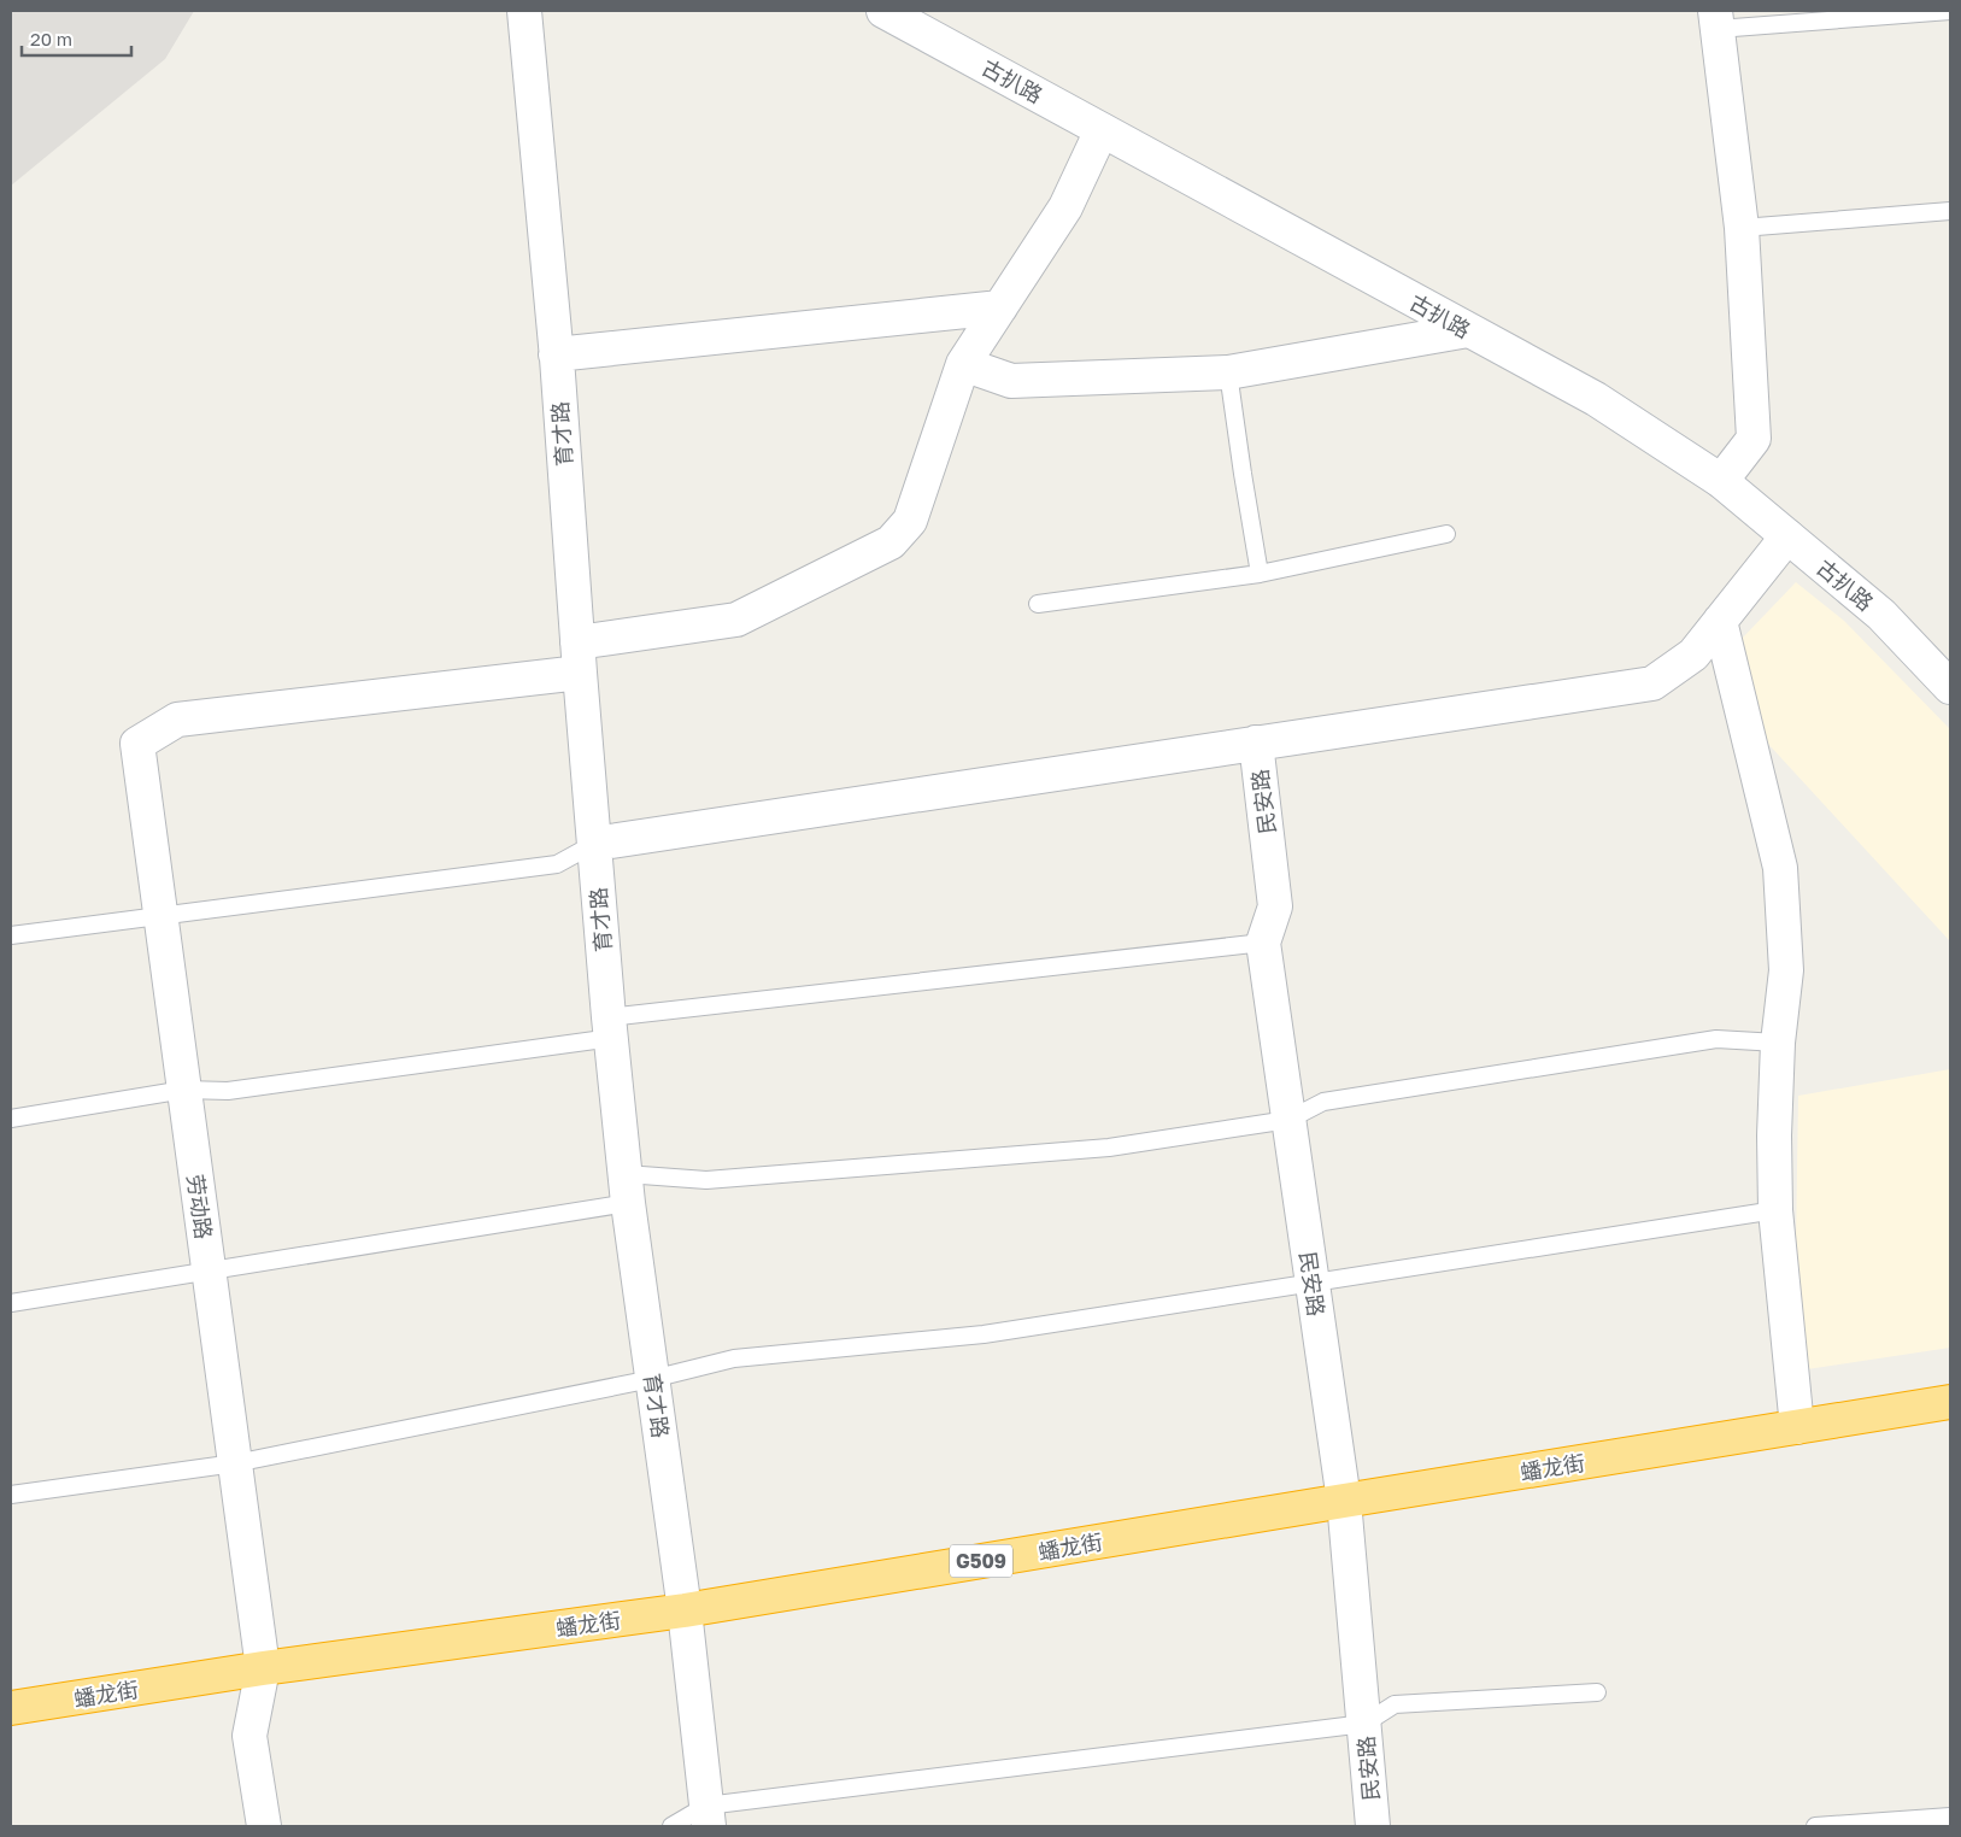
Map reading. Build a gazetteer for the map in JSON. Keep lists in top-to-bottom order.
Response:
{
  "streets": {
    "highway": ["蟠龙街", "G509"],
    "street": [
      "古扒路",
      "育才路",
      "民安路",
      "劳动路"
    ]
  },
  "crossings": [
    ["育才路", "劳动路"],
    ["育才路", "蟠龙街"],
    ["民安路", "蟠龙街"],
    ["劳动路", "蟠龙街"]
  ],
  "scale_bar": "20 m"
}
